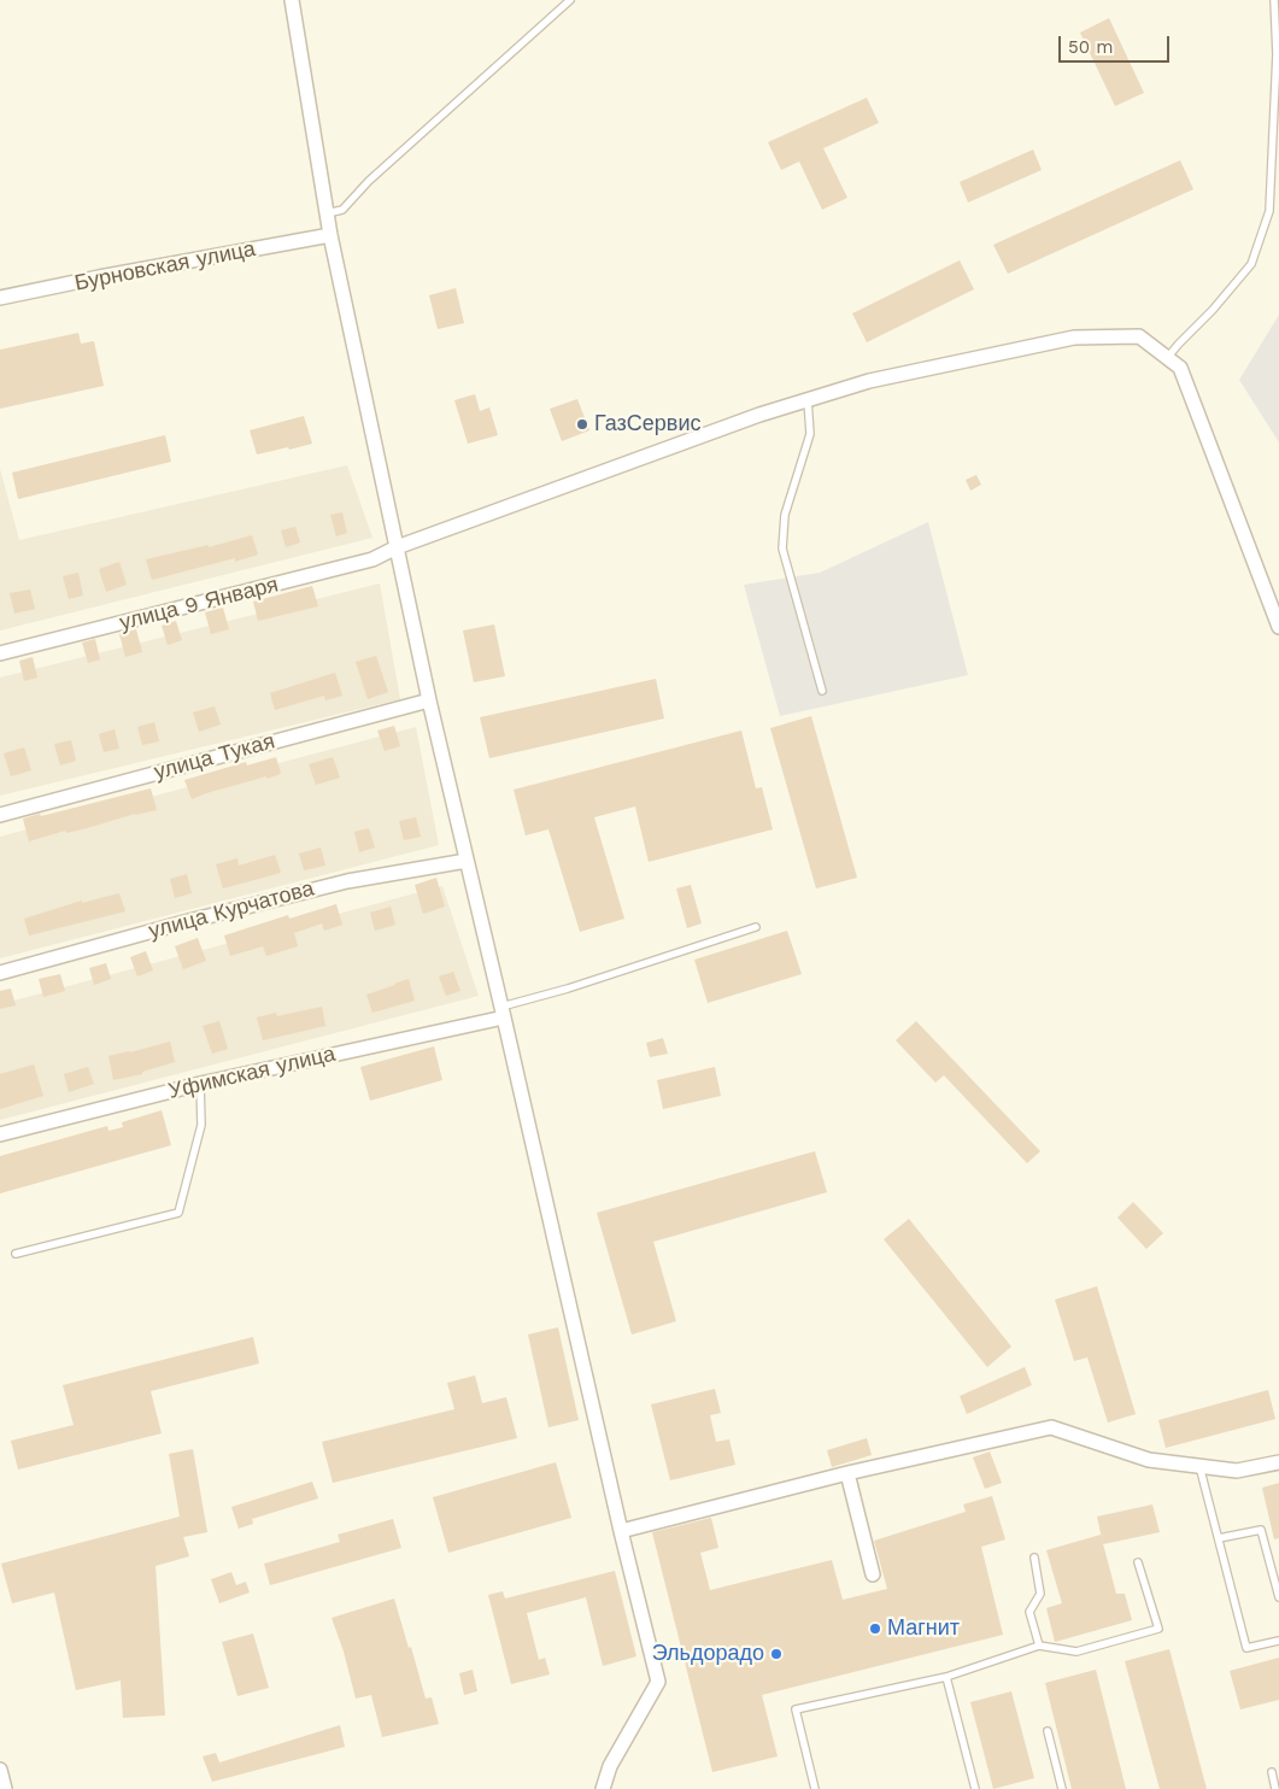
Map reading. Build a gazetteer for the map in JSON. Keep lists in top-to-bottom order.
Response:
{
  "streets": {
    "street": [
      "Бурновская улица",
      "улица 9 Января",
      "улица Тукая",
      "улица Курчатова",
      "Уфимская улица"
    ]
  },
  "places": ["ГазСервис", "Магнит", "Эльдорадо"],
  "scale_bar": "50 m"
}
